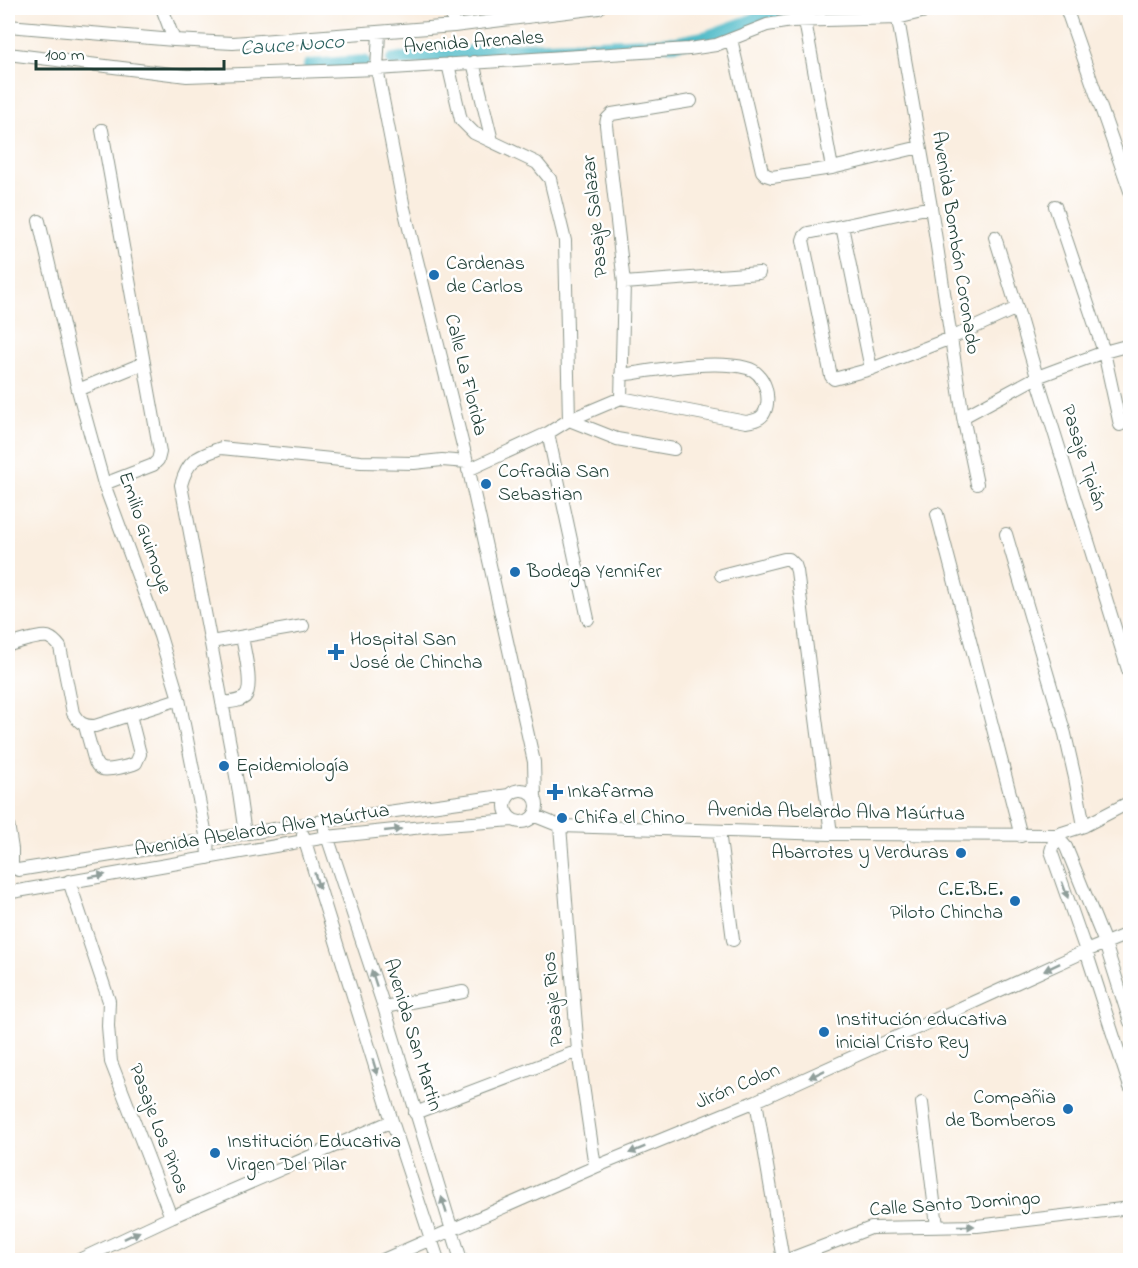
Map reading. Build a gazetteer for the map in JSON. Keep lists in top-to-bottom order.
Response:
{
  "streets": {
    "street": [
      "Avenida Arenales",
      "Pasaje Salazar",
      "Avenida Bombón Coronado",
      "Calle La Florida",
      "Pasaje Tipián",
      "Emilio Guimoye",
      "Avenida Abelardo Alva Maúrtua",
      "Pasaje Rios",
      "Avenida San Martin",
      "Jirón Colon",
      "Pasaje Los Pinos",
      "Calle Santo Domingo"
    ]
  },
  "crossings": [
    ["Avenida Arenales", "Avenida Bombón Coronado"],
    ["Avenida Arenales", "Calle La Florida"],
    ["Calle La Florida", "Avenida Abelardo Alva Maúrtua"],
    ["Emilio Guimoye", "Avenida Abelardo Alva Maúrtua"],
    ["Avenida Abelardo Alva Maúrtua", "Pasaje Rios"],
    ["Avenida Abelardo Alva Maúrtua", "Avenida San Martin"],
    ["Avenida Abelardo Alva Maúrtua", "Pasaje Los Pinos"],
    ["Pasaje Rios", "Jirón Colon"],
    ["Avenida San Martin", "Jirón Colon"]
  ],
  "one_way": ["Jirón Colon", "Calle Santo Domingo"],
  "water": ["Cauce Noco"],
  "places": {
    "other": [
      "Cardenas de Carlos",
      "Cofradia San Sebastian",
      "Bodega Yennifer",
      "Epidemiología",
      "Chifa el Chino",
      "Abarrotes y Verduras",
      "C.E.B.E. Piloto Chincha",
      "Institución educativa inicial Cristo Rey",
      "Compañia de Bomberos",
      "Institución Educativa Virgen Del Pilar"
    ],
    "health": ["Hospital San José de Chincha", "Inkafarma"]
  },
  "scale_bar": "100 m"
}
